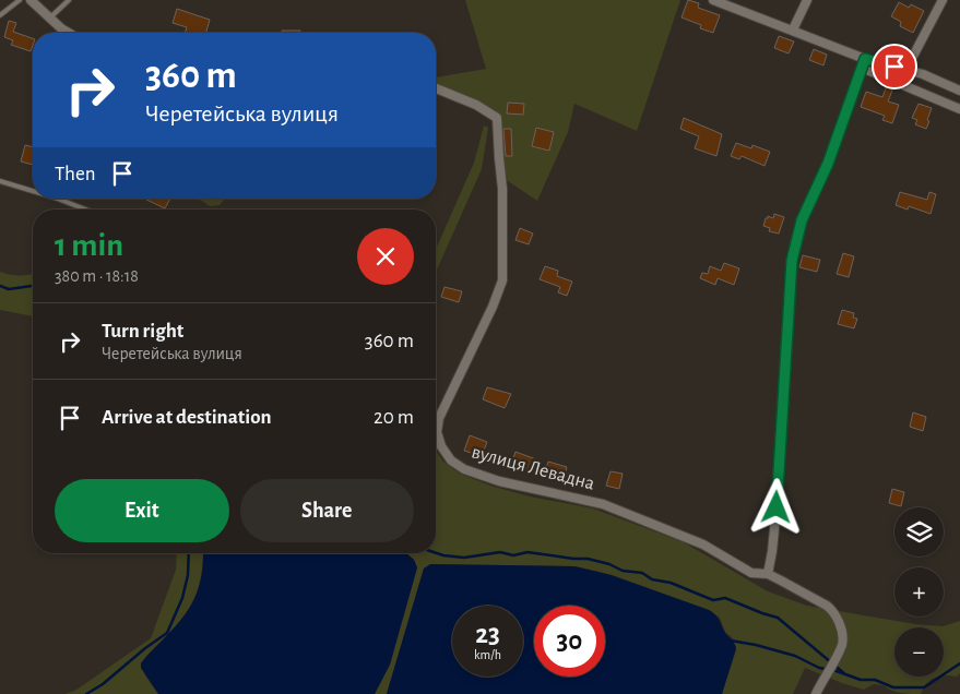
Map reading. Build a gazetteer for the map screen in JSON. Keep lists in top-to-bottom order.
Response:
{
  "streets": {
    "street": ["вулиця Левадна"]
  },
  "page": {
    "turn": ["360 m", "Черетейська вулиця"],
    "then": "Then",
    "heading": ["1 min", "380 m · 18:18"],
    "list": [
      {
        "name": "Turn right",
        "note": "Черетейська вулиця",
        "value": "360 m"
      },
      {
        "name": "Arrive at destination",
        "value": "20 m"
      }
    ],
    "buttons": ["Exit", "Share"],
    "map_buttons": ["+", "−"],
    "speed": "23 km/h",
    "limit": "30"
  }
}
